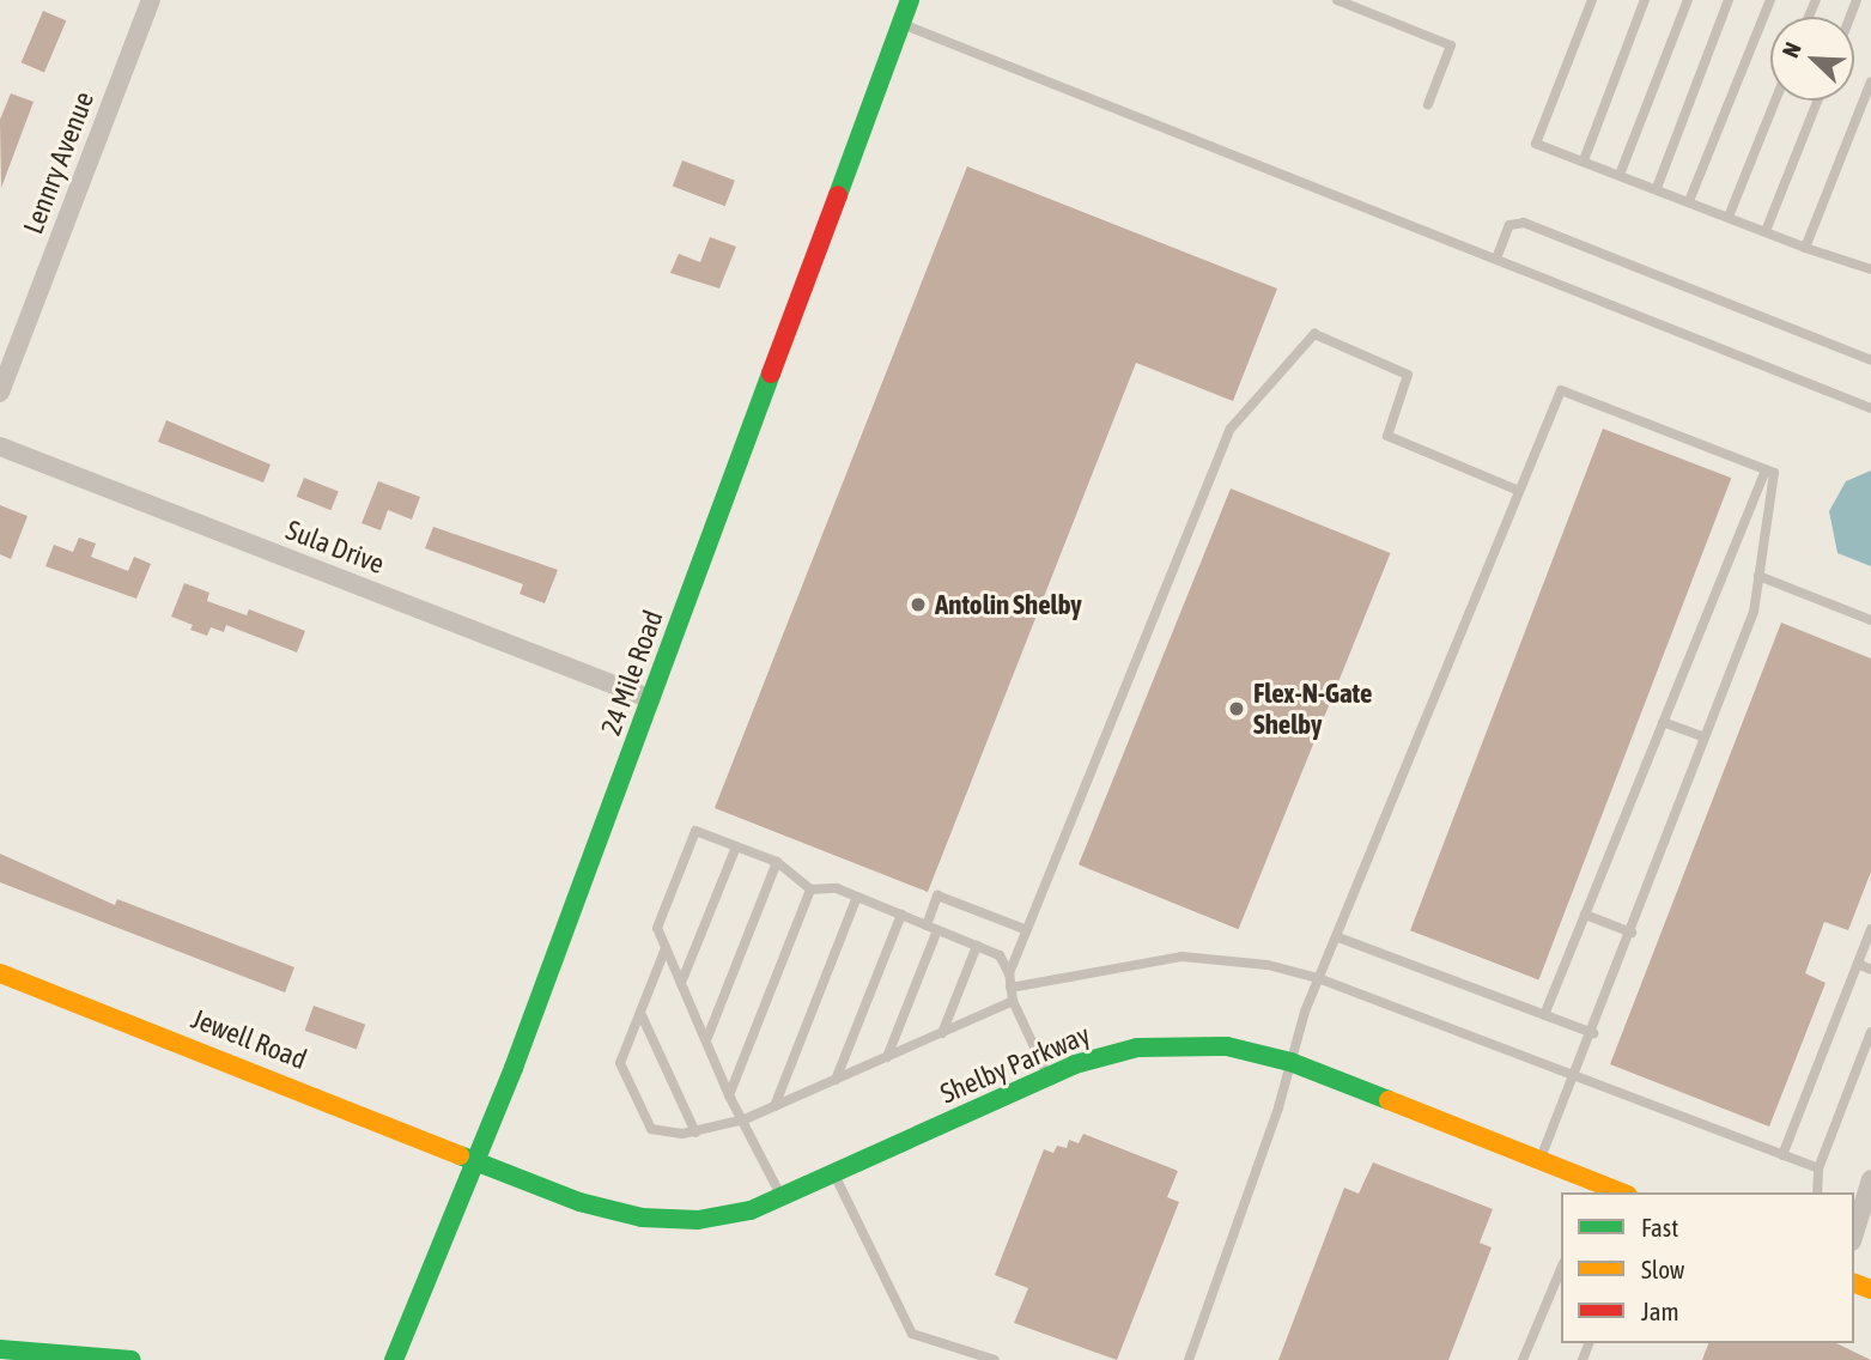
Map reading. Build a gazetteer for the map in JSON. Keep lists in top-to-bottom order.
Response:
{
  "streets": {
    "main road": ["24 Mile Road", "Jewell Road", "Shelby Parkway"],
    "street": ["Lennry Avenue", "Sula Drive"]
  },
  "crossings": [
    ["Sula Drive", "24 Mile Road"],
    ["24 Mile Road", "Jewell Road"],
    ["24 Mile Road", "Shelby Parkway"],
    ["Jewell Road", "Shelby Parkway"]
  ],
  "places": ["Antolin Shelby", "Flex-N-Gate Shelby"],
  "legend": ["Fast", "Slow", "Jam"],
  "north": "top left"
}
